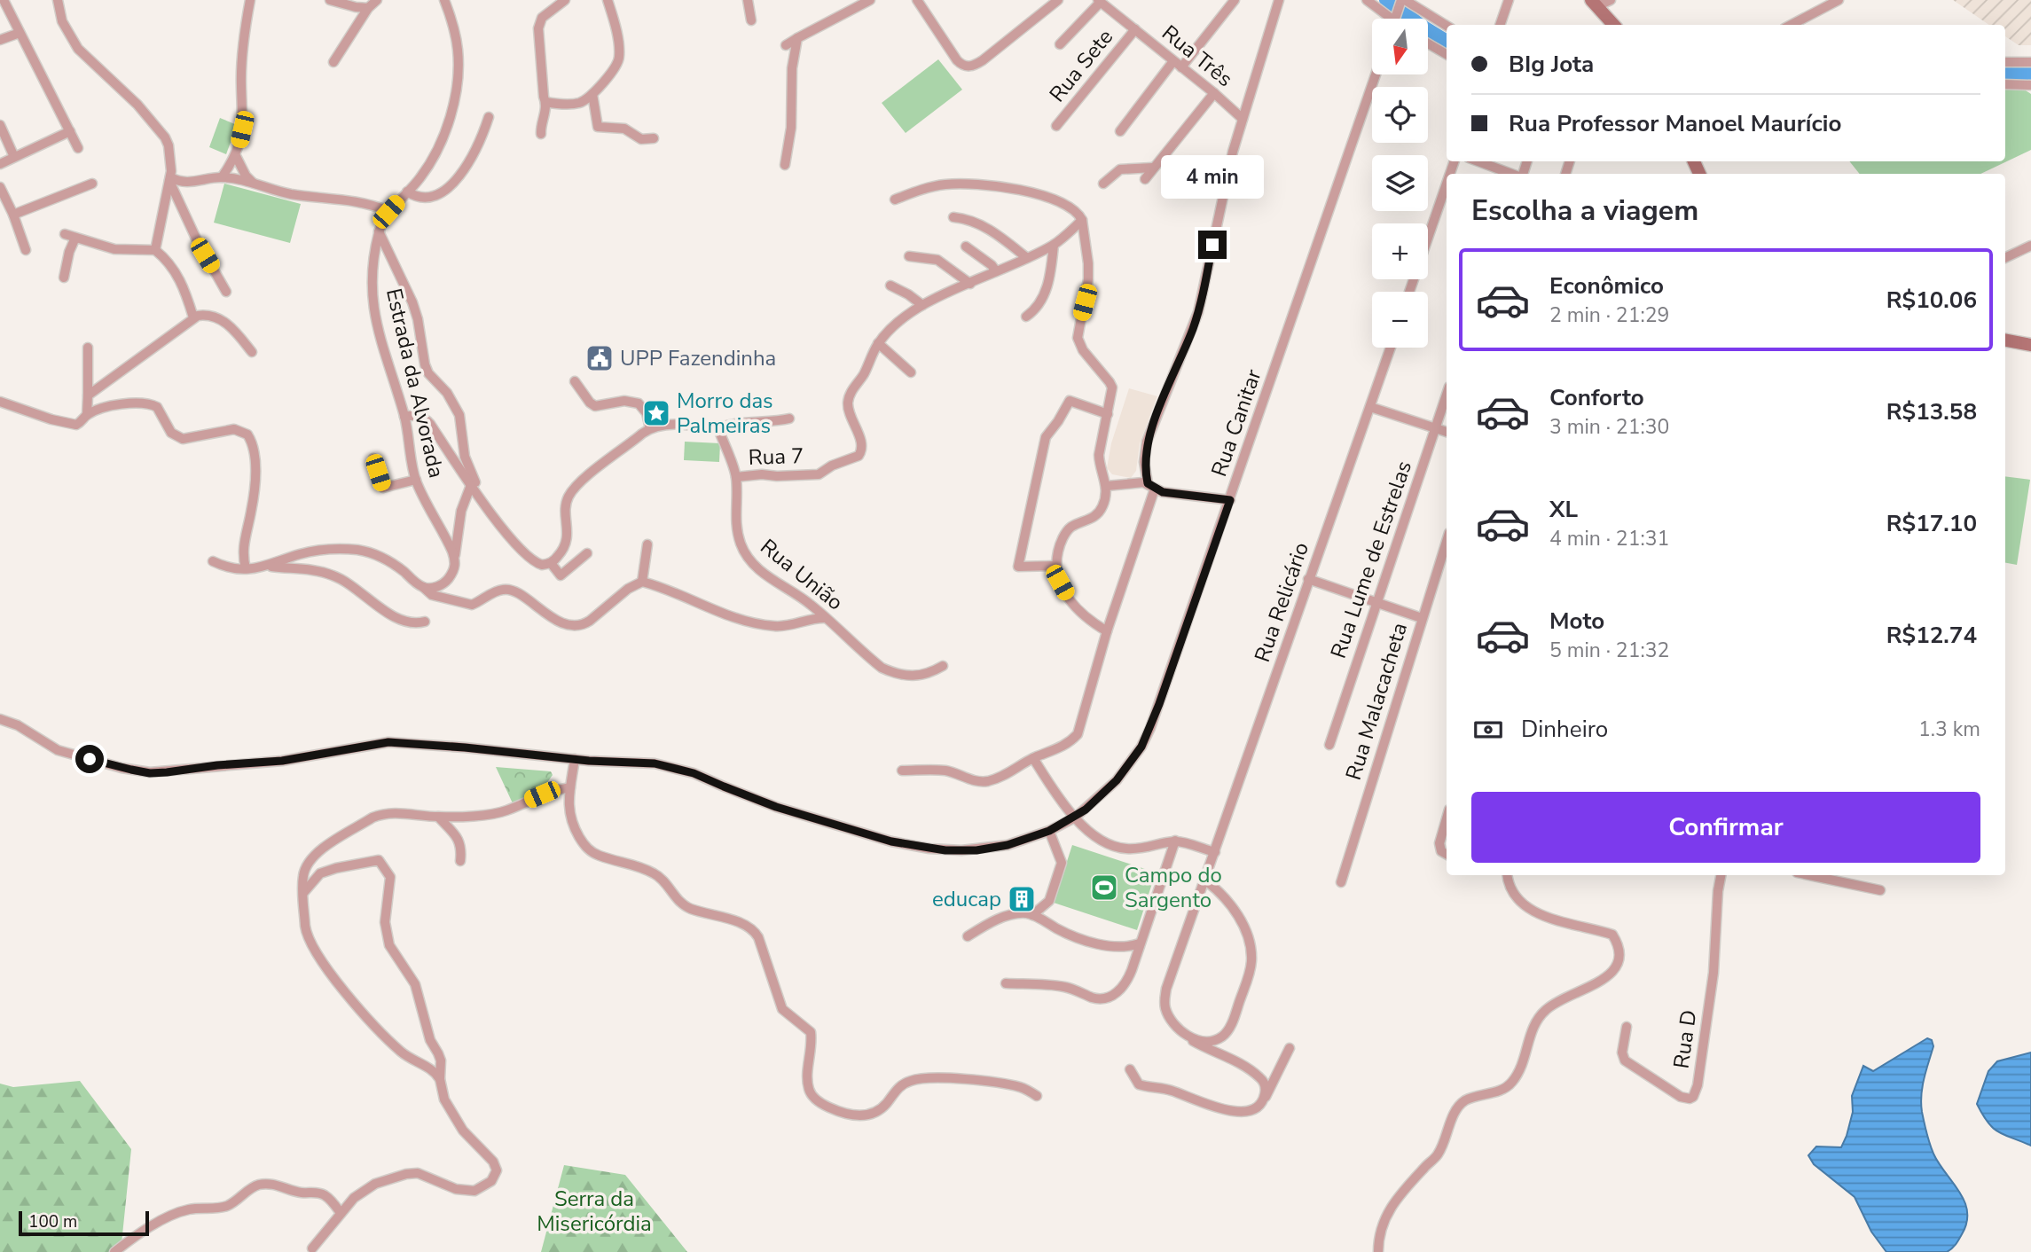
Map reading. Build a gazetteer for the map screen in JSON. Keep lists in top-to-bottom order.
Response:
{
  "streets": {
    "street": [
      "Rua Três",
      "Rua Sete",
      "Estrada da Alvorada",
      "Rua Canitar",
      "Rua 7",
      "Rua Lume de Estrelas",
      "Rua União",
      "Rua Relicário",
      "Rua Malacacheta",
      "Rua D"
    ]
  },
  "crossings": [
    ["Rua Três", "Rua Sete"],
    ["Rua 7", "Rua União"]
  ],
  "parks": ["Serra da Misericórdia"],
  "places": {
    "public building": ["UPP Fazendinha"],
    "place": ["Morro das Palmeiras"],
    "sports": ["Campo do Sargento"],
    "building": ["educap"]
  },
  "scale_bar": "100 m",
  "north": "bottom",
  "page": {
    "map_buttons": ["+", "−"],
    "banner": ["BIg Jota", "Rua Professor Manoel Maurício"],
    "bubble": "4 min",
    "heading": "Escolha a viagem",
    "list": [
      {
        "name": "Econômico",
        "note": "2 min · 21:29",
        "value": "R$10.06"
      },
      {
        "name": "Conforto",
        "note": "3 min · 21:30",
        "value": "R$13.58"
      },
      {
        "name": "XL",
        "note": "4 min · 21:31",
        "value": "R$17.10"
      },
      {
        "name": "Moto",
        "note": "5 min · 21:32",
        "value": "R$12.74"
      }
    ],
    "pay": ["Dinheiro", "1.3 km"],
    "buttons": "Confirmar",
    "scale": "100 m"
  }
}
